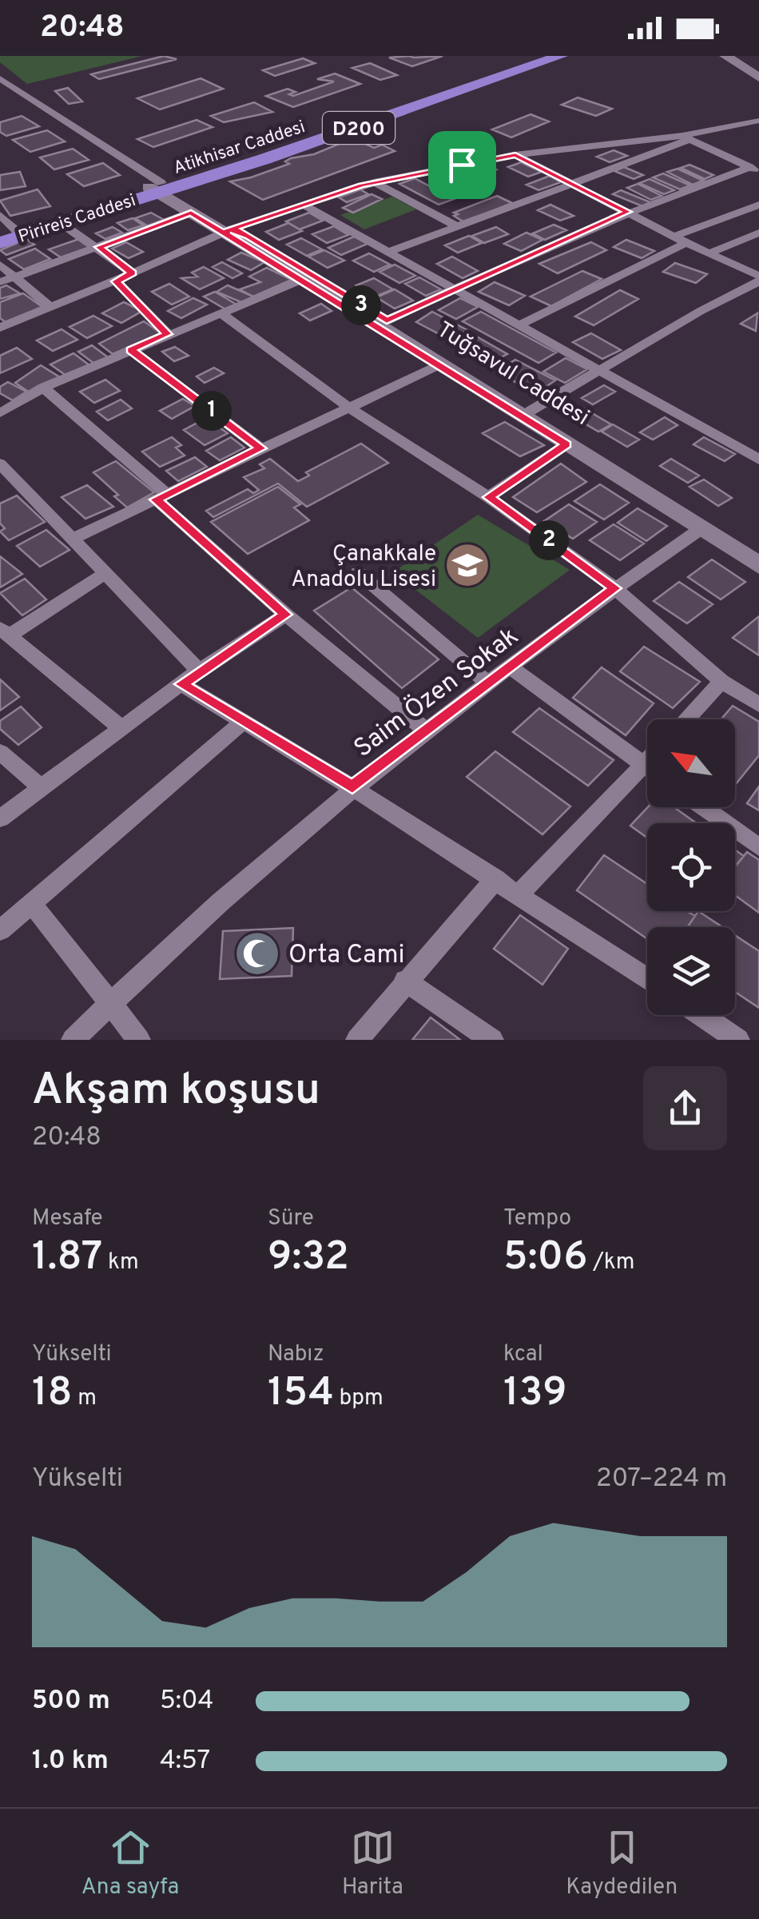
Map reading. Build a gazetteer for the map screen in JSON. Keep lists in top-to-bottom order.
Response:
{
  "streets": {
    "highway": ["D200", "Atikhisar Caddesi", "Pirireis Caddesi"],
    "main road": ["Tuğsavul Caddesi"],
    "street": ["Saim Özen Sokak"]
  },
  "crossings": [
    ["Atikhisar Caddesi", "Pirireis Caddesi"],
    ["Atikhisar Caddesi", "Tuğsavul Caddesi"],
    ["Pirireis Caddesi", "Tuğsavul Caddesi"]
  ],
  "places": {
    "school or university": ["Çanakkale Anadolu Lisesi"],
    "mosque": ["Orta Cami"]
  },
  "north": "top left",
  "page": {
    "status": "20:48",
    "pins": ["3", "1", "2"],
    "heading": ["Akşam koşusu", "20:48"],
    "stats": [
      ["Mesafe", "1.87 km"],
      ["Süre", "9:32"],
      ["Tempo", "5:06 /km"],
      ["Yükselti", "18 m"],
      ["Nabız", "154 bpm"],
      ["kcal", "139"]
    ],
    "chart": ["Yükselti", "207–224 m"],
    "list": [
      {
        "name": "500 m",
        "note": "5:04"
      },
      {
        "name": "1.0 km",
        "note": "4:57"
      }
    ],
    "tabs": ["Ana sayfa", "Harita", "Kaydedilen"]
  }
}
